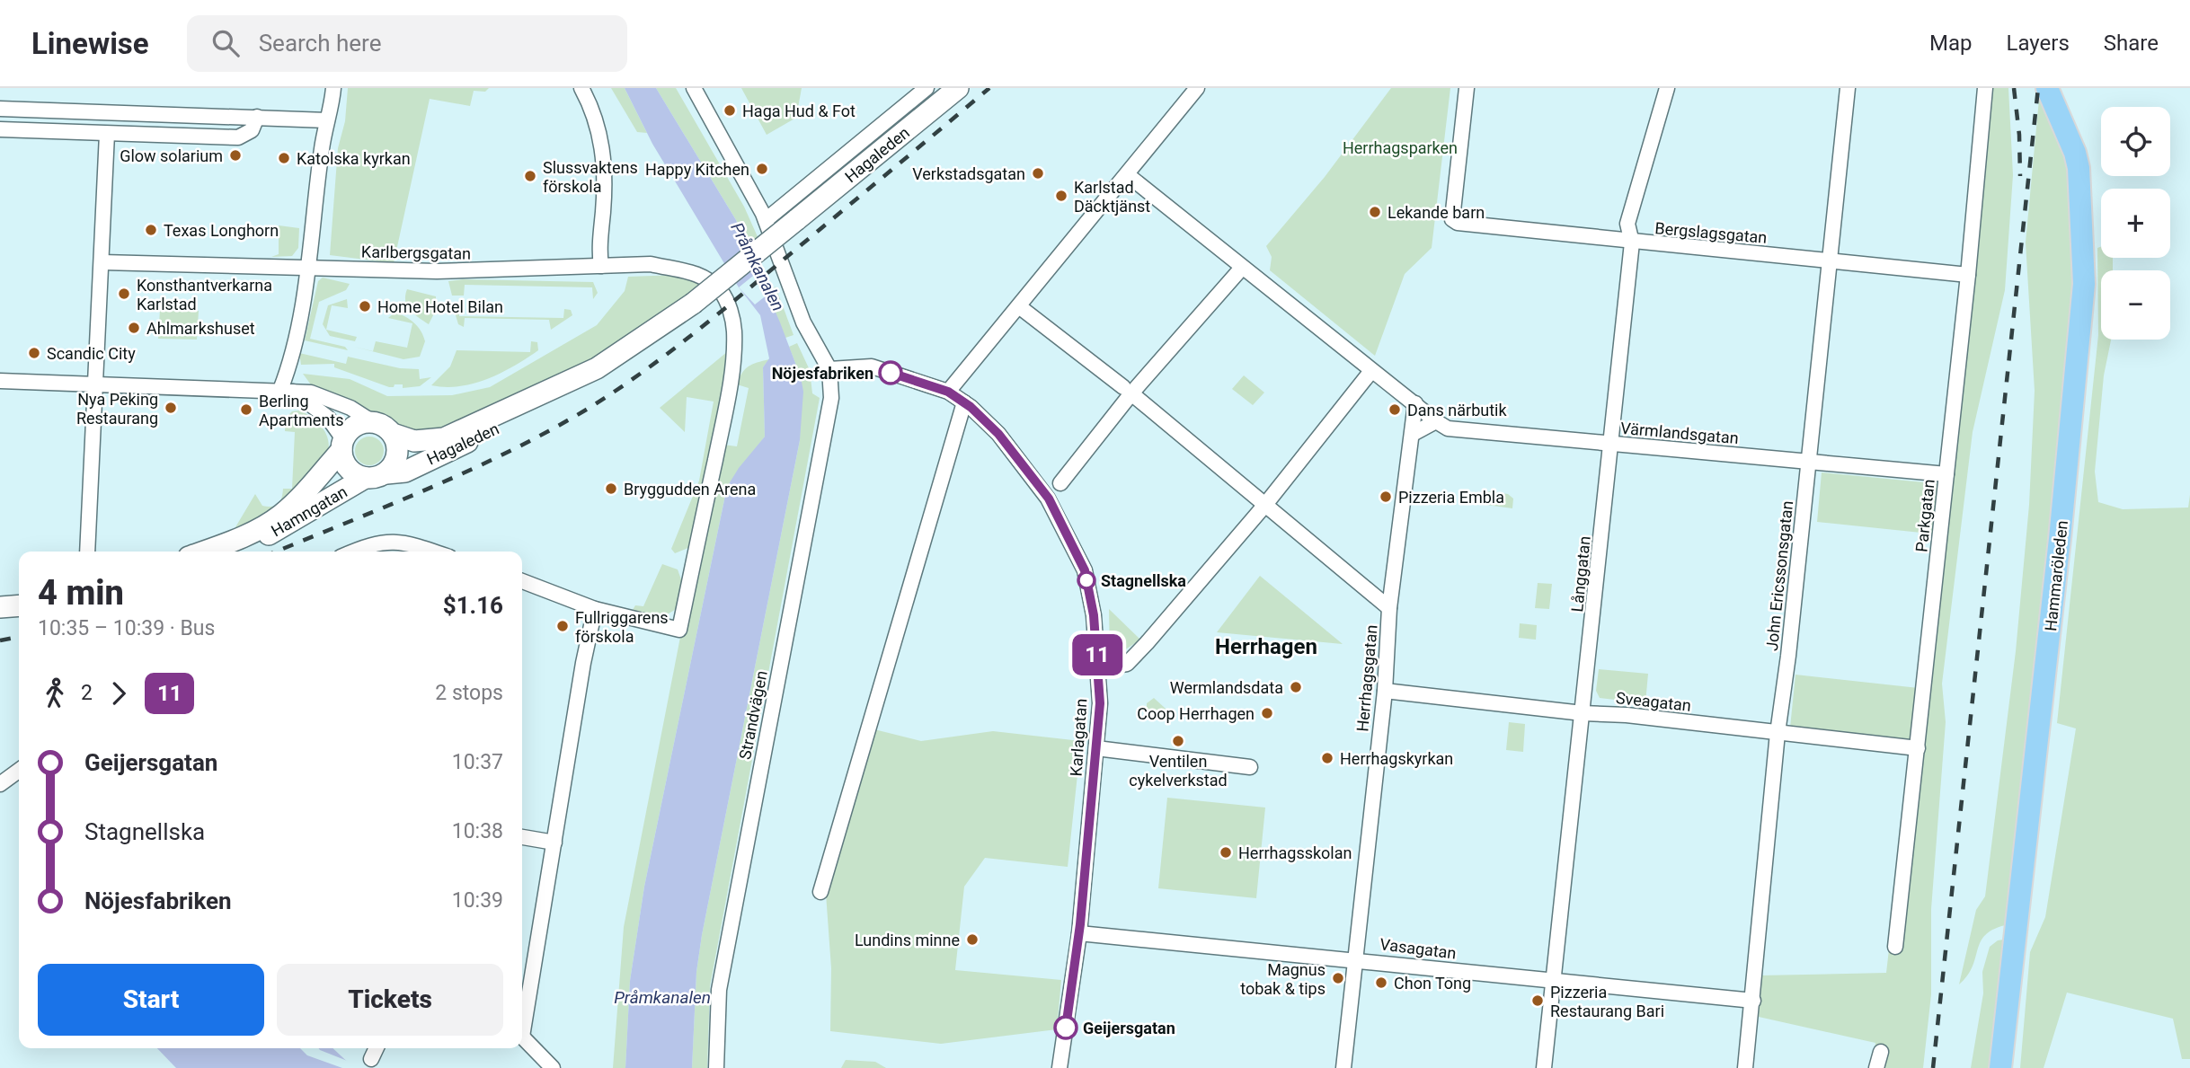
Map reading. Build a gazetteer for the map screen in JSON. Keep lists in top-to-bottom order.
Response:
{
  "streets": {
    "main road": ["Hammaröleden"],
    "street": [
      "Hagaleden",
      "Bergslagsgatan",
      "Karlbergsgatan",
      "Värmlandsgatan",
      "Hamngatan",
      "Parkgatan",
      "Långgatan",
      "John Ericssonsgatan",
      "Herrhagsgatan",
      "Sveagatan",
      "Strandvägen",
      "Karlagatan",
      "Vasagatan"
    ]
  },
  "crossings": [
    ["Hagaleden", "Hamngatan"],
    ["Bergslagsgatan", "Parkgatan"],
    ["Bergslagsgatan", "Långgatan"],
    ["Bergslagsgatan", "John Ericssonsgatan"],
    ["Värmlandsgatan", "Parkgatan"],
    ["Värmlandsgatan", "Långgatan"],
    ["Värmlandsgatan", "John Ericssonsgatan"],
    ["Parkgatan", "Sveagatan"],
    ["Långgatan", "Sveagatan"],
    ["Långgatan", "Vasagatan"],
    ["John Ericssonsgatan", "Sveagatan"],
    ["John Ericssonsgatan", "Vasagatan"],
    ["Herrhagsgatan", "Sveagatan"],
    ["Herrhagsgatan", "Vasagatan"],
    ["Strandvägen", "Karlagatan"],
    ["Karlagatan", "Vasagatan"]
  ],
  "districts": ["Herrhagen"],
  "water": ["Pråmkanalen"],
  "parks": ["Herrhagsparken"],
  "places": [
    "Haga Hud & Fot",
    "Glow solarium",
    "Katolska kyrkan",
    "Happy Kitchen",
    "Verkstadsgatan",
    "Slussvaktens förskola",
    "Karlstad Däcktjänst",
    "Lekande barn",
    "Texas Longhorn",
    "Konsthantverkarna Karlstad",
    "Home Hotel Bilan",
    "Ahlmarkshuset",
    "Scandic City",
    "Nöjesfabriken",
    "Nya Peking Restaurang",
    "Berling Apartments",
    "Dans närbutik",
    "Bryggudden Arena",
    "Pizzeria Embla",
    "Stagnellska",
    "Fullriggarens förskola",
    "Wermlandsdata",
    "Coop Herrhagen",
    "Ventilen cykelverkstad",
    "Herrhagskyrkan",
    "Herrhagsskolan",
    "Lundins minne",
    "Magnus tobak & tips",
    "Chon Tong",
    "Pizzeria Restaurang Bari",
    "Geijersgatan"
  ],
  "lines": ["bus line 11"],
  "page": {
    "header": "Linewise",
    "search": "Search here",
    "nav": ["Map", "Layers", "Share"],
    "on_map": "11",
    "map_buttons": ["+", "−"],
    "heading": ["4 min", "10:35 – 10:39 · Bus", "$1.16"],
    "legs": ["2", "11", "2 stops"],
    "list": [
      {
        "name": "Geijersgatan",
        "value": "10:37"
      },
      {
        "name": "Stagnellska",
        "value": "10:38"
      },
      {
        "name": "Nöjesfabriken",
        "value": "10:39"
      }
    ],
    "buttons": ["Start", "Tickets"]
  }
}
